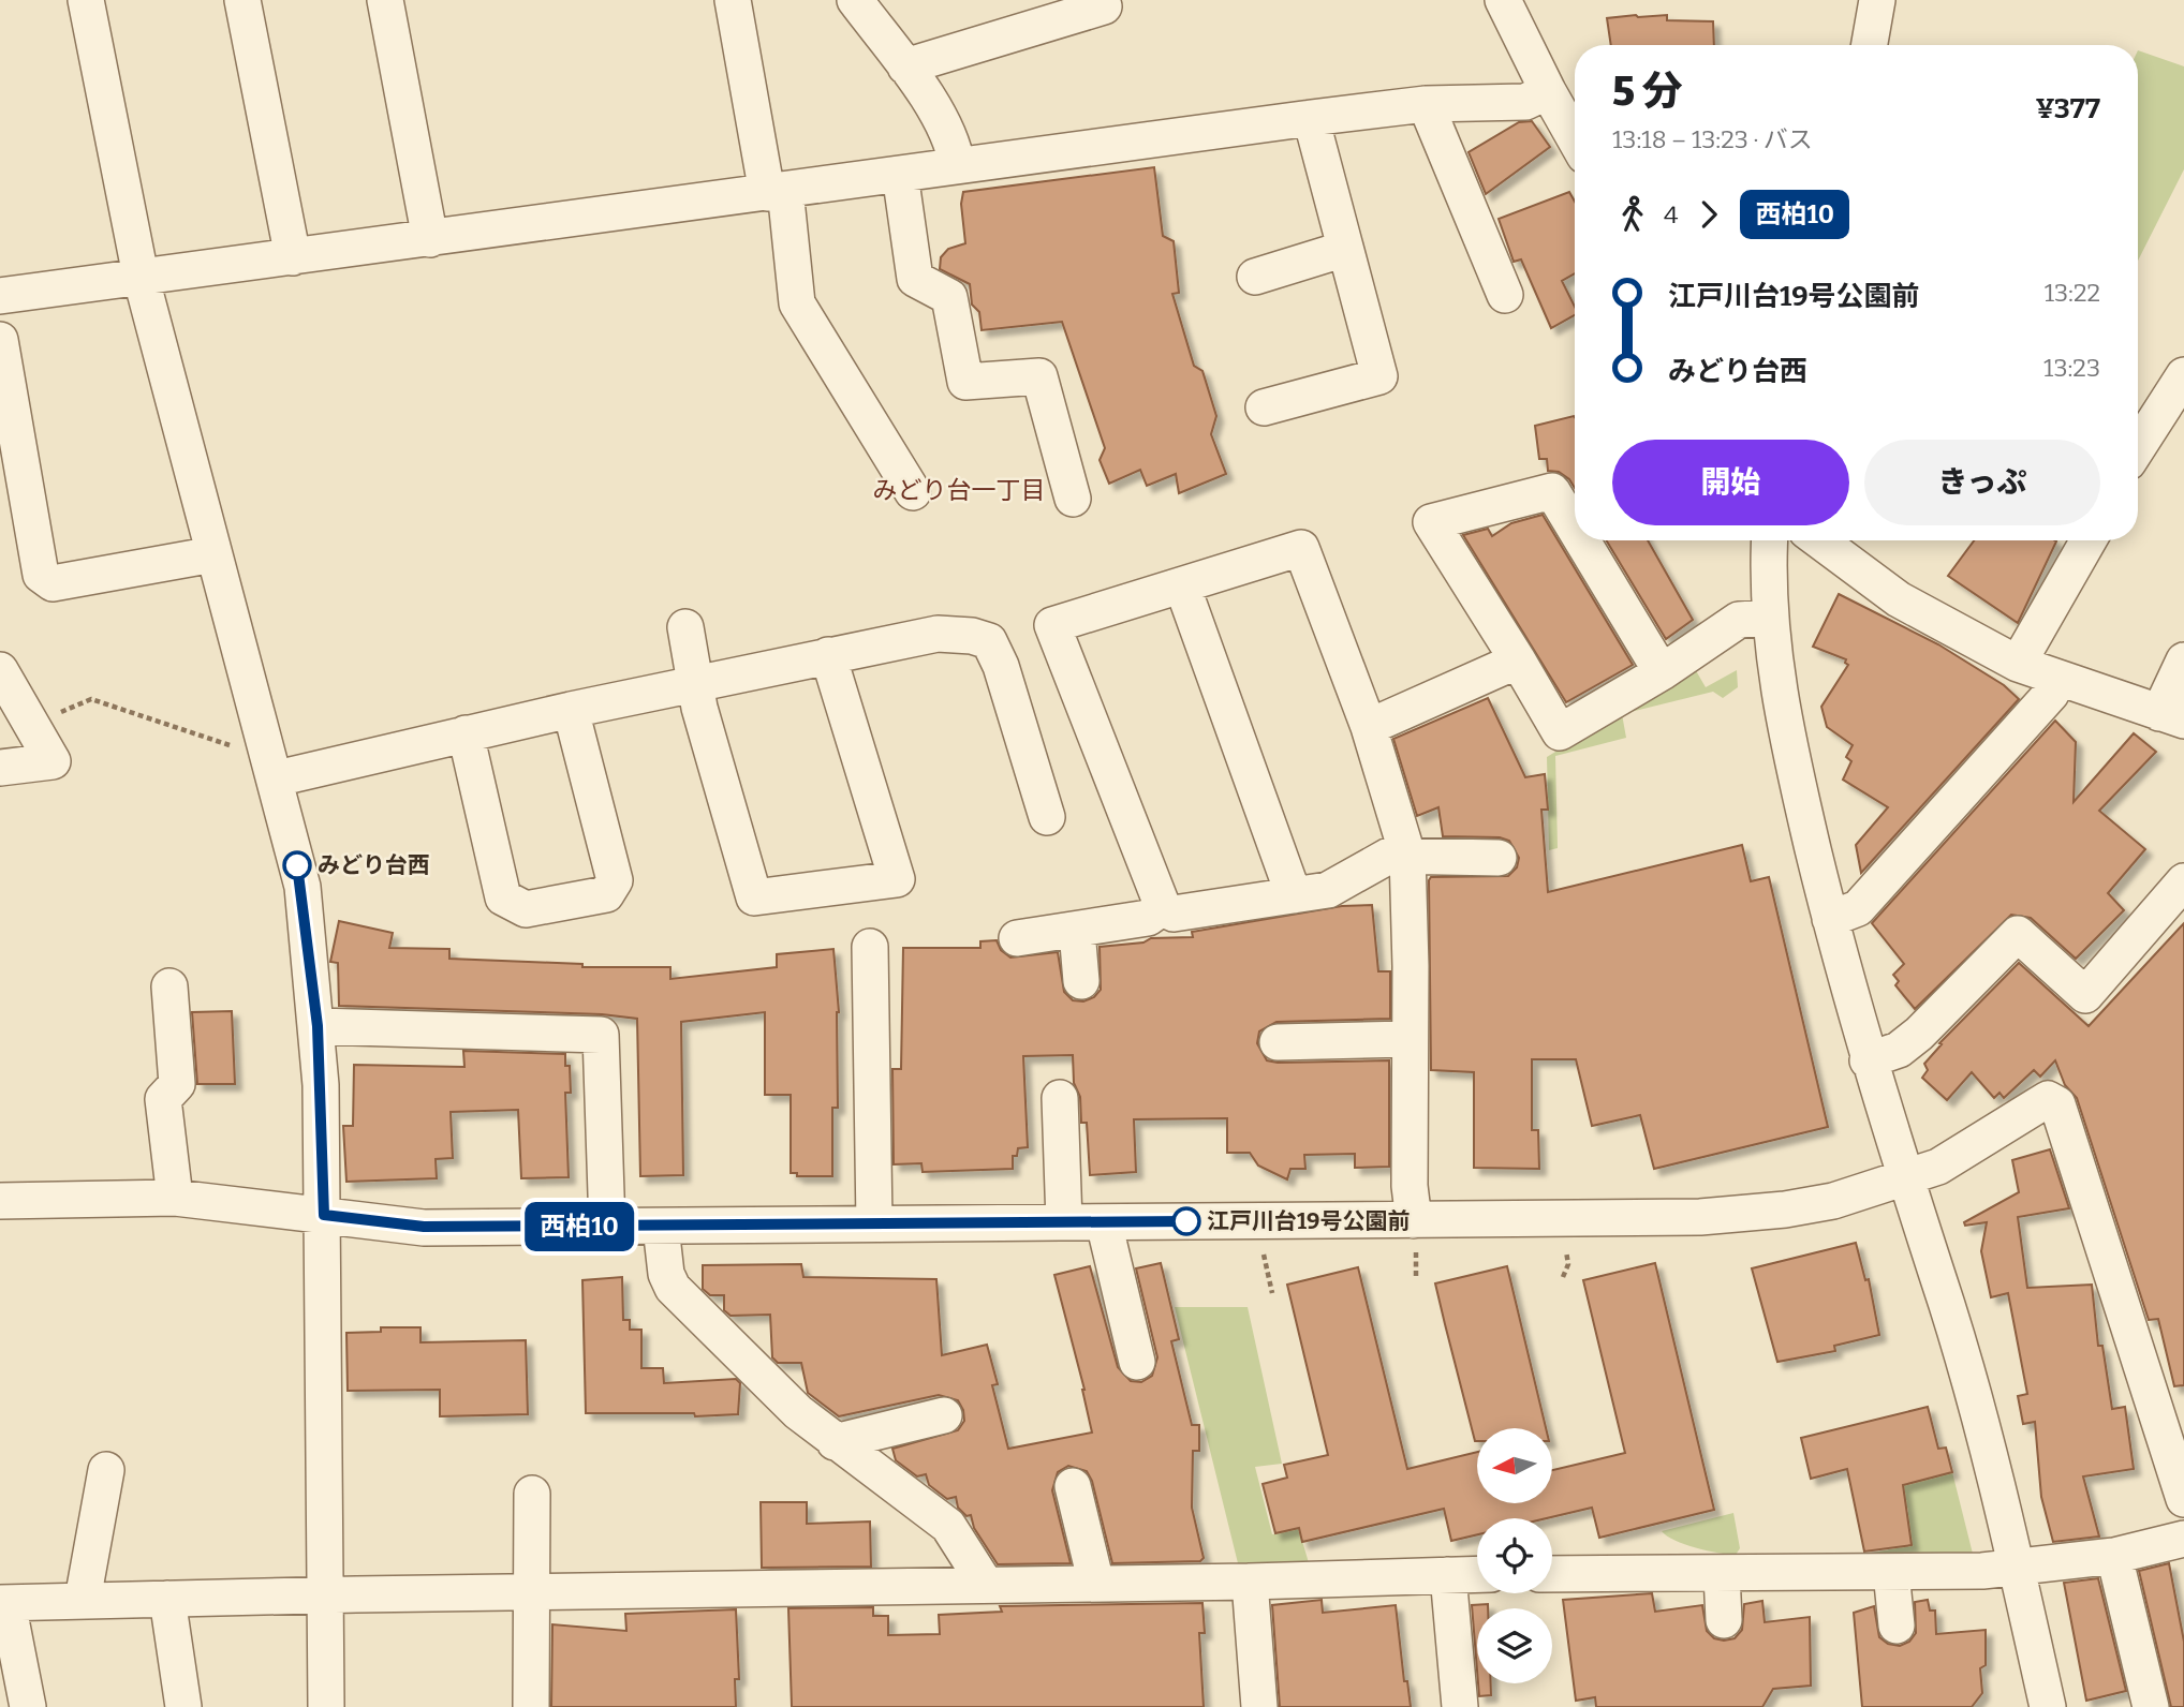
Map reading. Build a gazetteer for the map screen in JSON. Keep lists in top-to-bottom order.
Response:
{
  "districts": ["みどり台一丁目"],
  "places": ["みどり台西", "江戸川台19号公園前"],
  "lines": ["bus line 西柏10"],
  "north": "left",
  "page": {
    "on_map": "西柏10",
    "heading": ["5 分", "13:18 – 13:23 · バス", "¥377"],
    "legs": ["4", "西柏10"],
    "list": [
      {
        "name": "江戸川台19号公園前",
        "value": "13:22"
      },
      {
        "name": "みどり台西",
        "value": "13:23"
      }
    ],
    "buttons": ["開始", "きっぷ"]
  }
}
